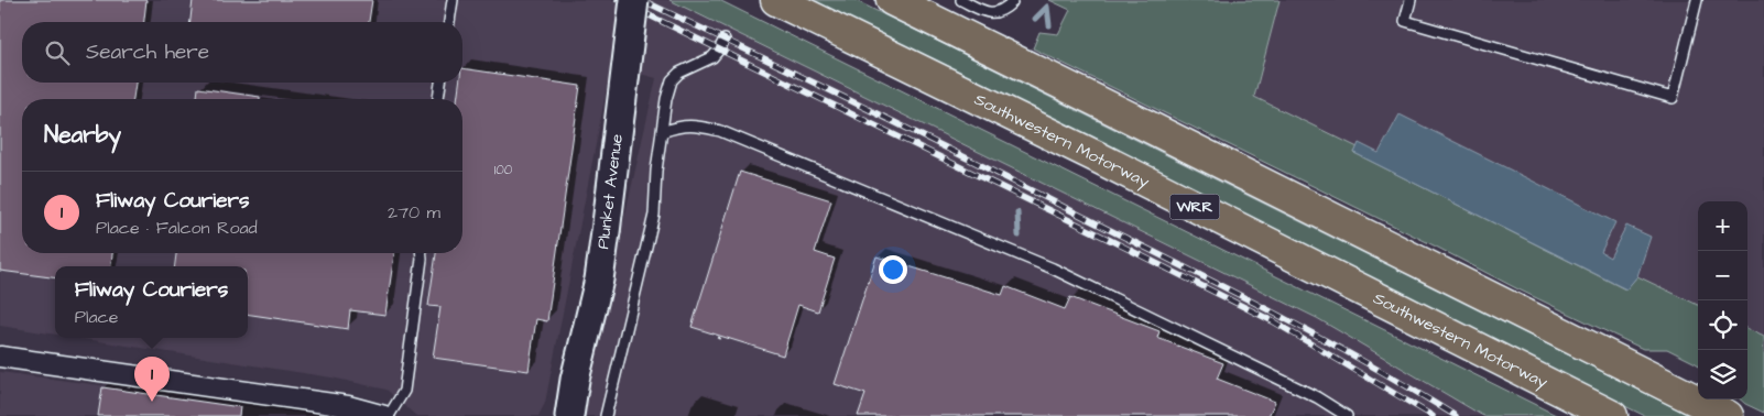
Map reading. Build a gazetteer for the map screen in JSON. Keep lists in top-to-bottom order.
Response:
{
  "streets": {
    "highway": ["Southwestern Motorway", "WRR"],
    "main road": ["Plunket Avenue"]
  },
  "house_numbers": ["100"],
  "page": {
    "search": "Search here",
    "heading": "Nearby",
    "list": [
      {
        "mark": "1",
        "name": "Fliway Couriers",
        "note": "Place · Falcon Road",
        "value": "270 m"
      }
    ],
    "map_buttons": ["+", "−"],
    "popup": ["Fliway Couriers", "Place"],
    "pins": "1"
  }
}
